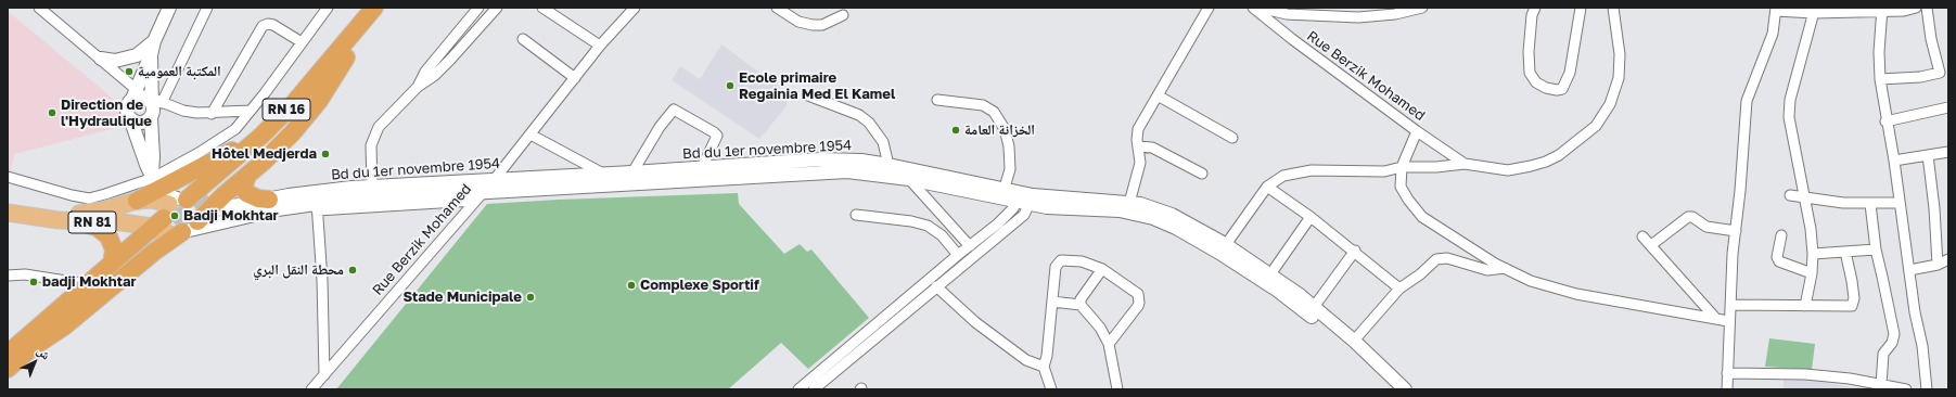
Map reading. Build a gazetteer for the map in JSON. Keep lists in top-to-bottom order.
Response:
{
  "streets": {
    "highway": ["RN 16"],
    "main road": ["RN 81"],
    "street": ["Rue Berzik Mohamed", "Bd du 1er novembre 1954"]
  },
  "crossings": [
    ["Rue Berzik Mohamed", "Bd du 1er novembre 1954"],
    ["RN 16", "RN 81"]
  ],
  "places": [
    "المكتبة العمومية",
    "Ecole primaire Regainia Med El Kamel",
    "Direction de l'Hydraulique",
    "الخزانة العامة",
    "Hôtel Medjerda",
    "Badji Mokhtar",
    "محطة النقل البري",
    "badji Mokhtar",
    "Complexe Sportif",
    "Stade Municipale"
  ],
  "north": "top right"
}
